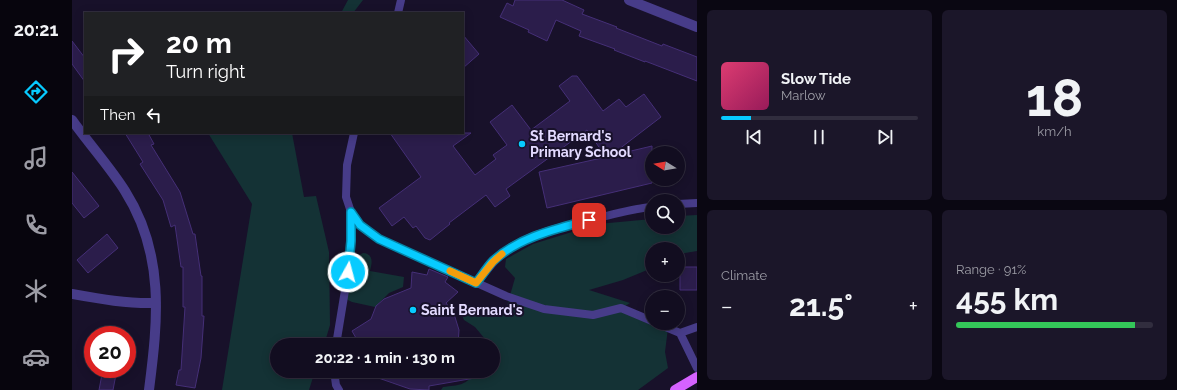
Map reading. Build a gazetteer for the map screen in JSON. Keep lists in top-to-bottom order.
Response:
{
  "places": ["St Bernard's Primary School", "Saint Bernard's"],
  "north": "left",
  "page": {
    "tabs": "20:21",
    "tile": [
      ["18", "km/h"],
      "Climate",
      ["Range · 91%", "455 km"]
    ],
    "turn": ["20 m", "Turn right"],
    "song": ["Slow Tide", "Marlow"],
    "then": "Then",
    "map_buttons": ["+", "−"],
    "heat": ["−", "21.5°", "+"],
    "limit": "20",
    "trip": "20:22 · 1 min · 130 m"
  }
}
